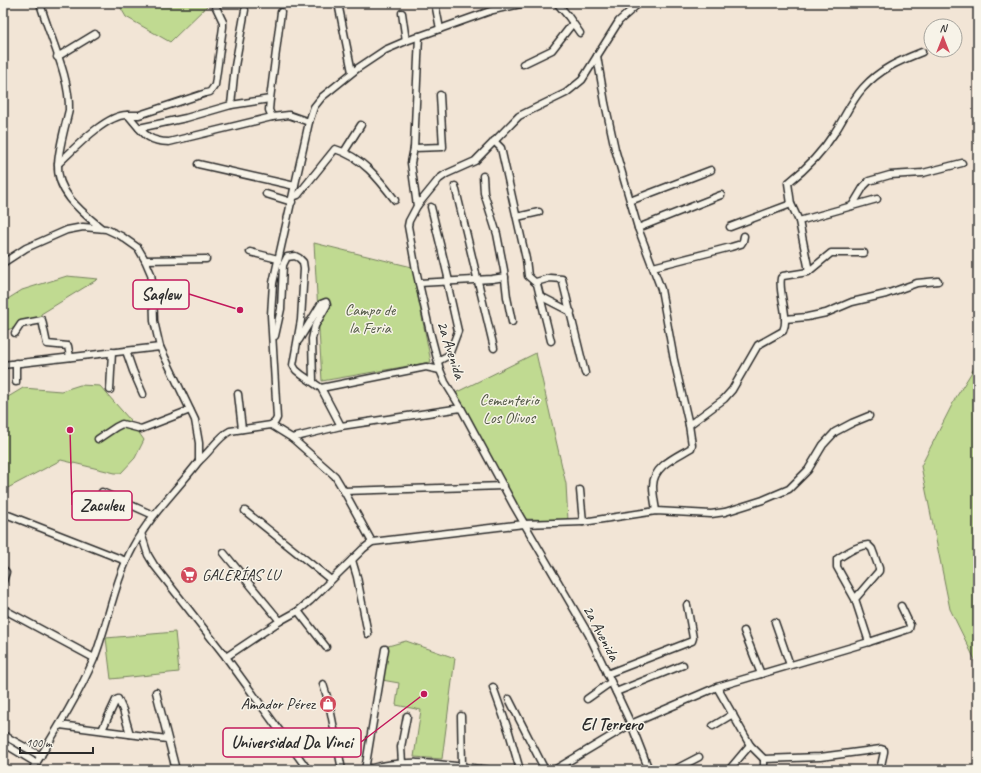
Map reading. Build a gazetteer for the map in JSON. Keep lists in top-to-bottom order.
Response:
{
  "streets": {
    "street": ["2a Avenida"]
  },
  "districts": ["El Terrero"],
  "parks": ["Campo de la Feria", "Cementerio Los Olivos"],
  "places": {
    "other": ["Saqlew", "Zaculeu", "Universidad Da Vinci"],
    "supermarket": ["GALERÍAS LU"],
    "shop": ["Amador Pérez"]
  },
  "scale_bar": "100 m",
  "north": "top"
}
